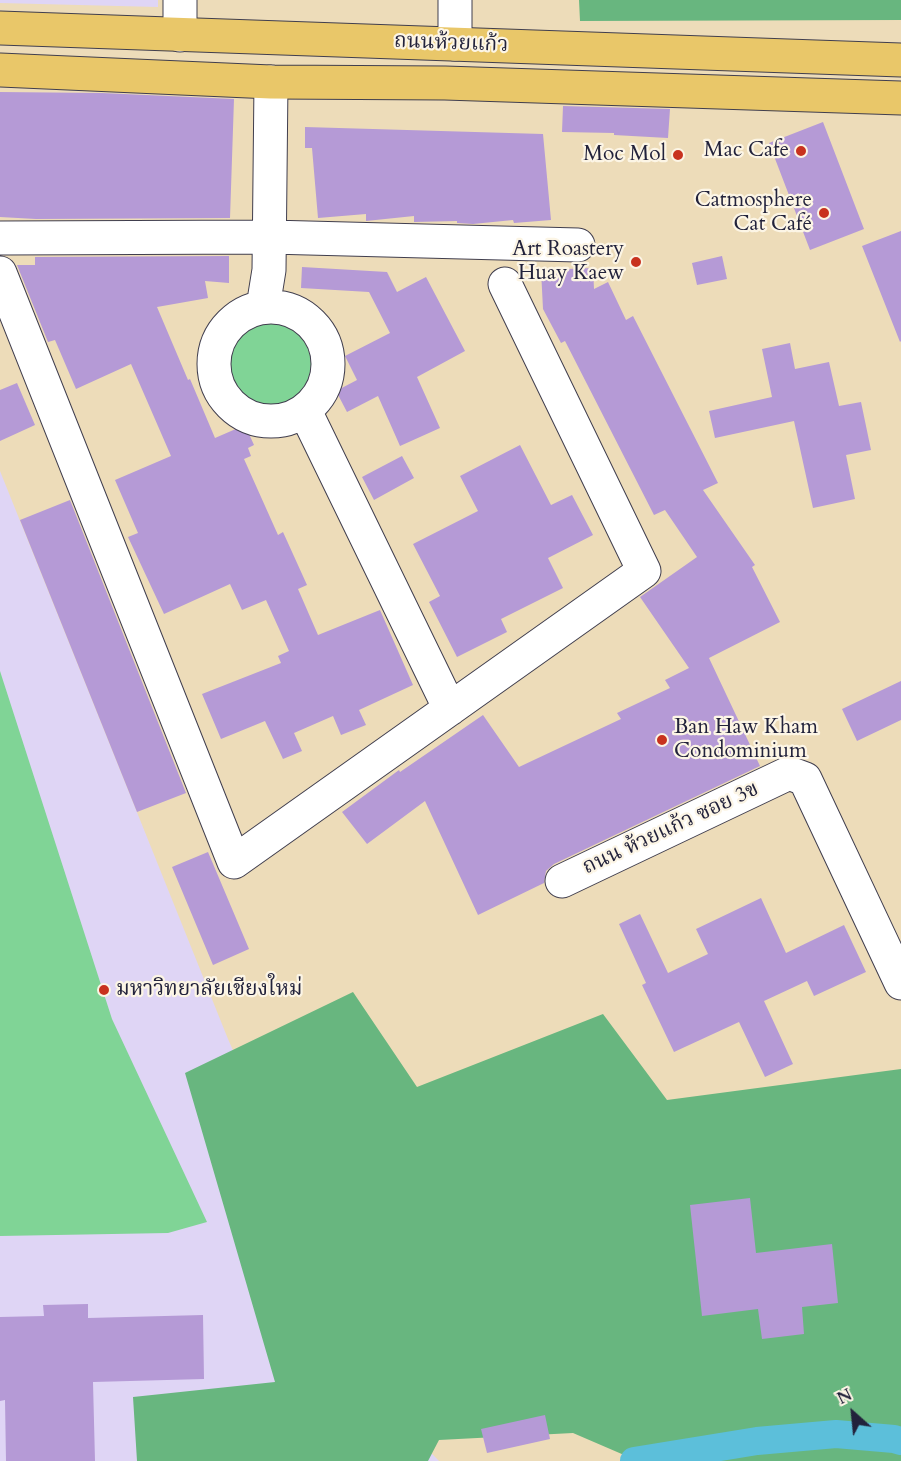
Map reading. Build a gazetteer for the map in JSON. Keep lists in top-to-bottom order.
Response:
{
  "streets": {
    "main road": ["ถนนห้วยแก้ว"],
    "street": ["ถนน ห้วยแก้ว ซอย 3ข"]
  },
  "places": [
    "Mac Cafe",
    "Moc Mol",
    "Catmosphere Cat Café",
    "Art Roastery Huay Kaew",
    "Ban Haw Kham Condominium",
    "มหาวิทยาลัยเชียงใหม่"
  ],
  "north": "top left"
}
